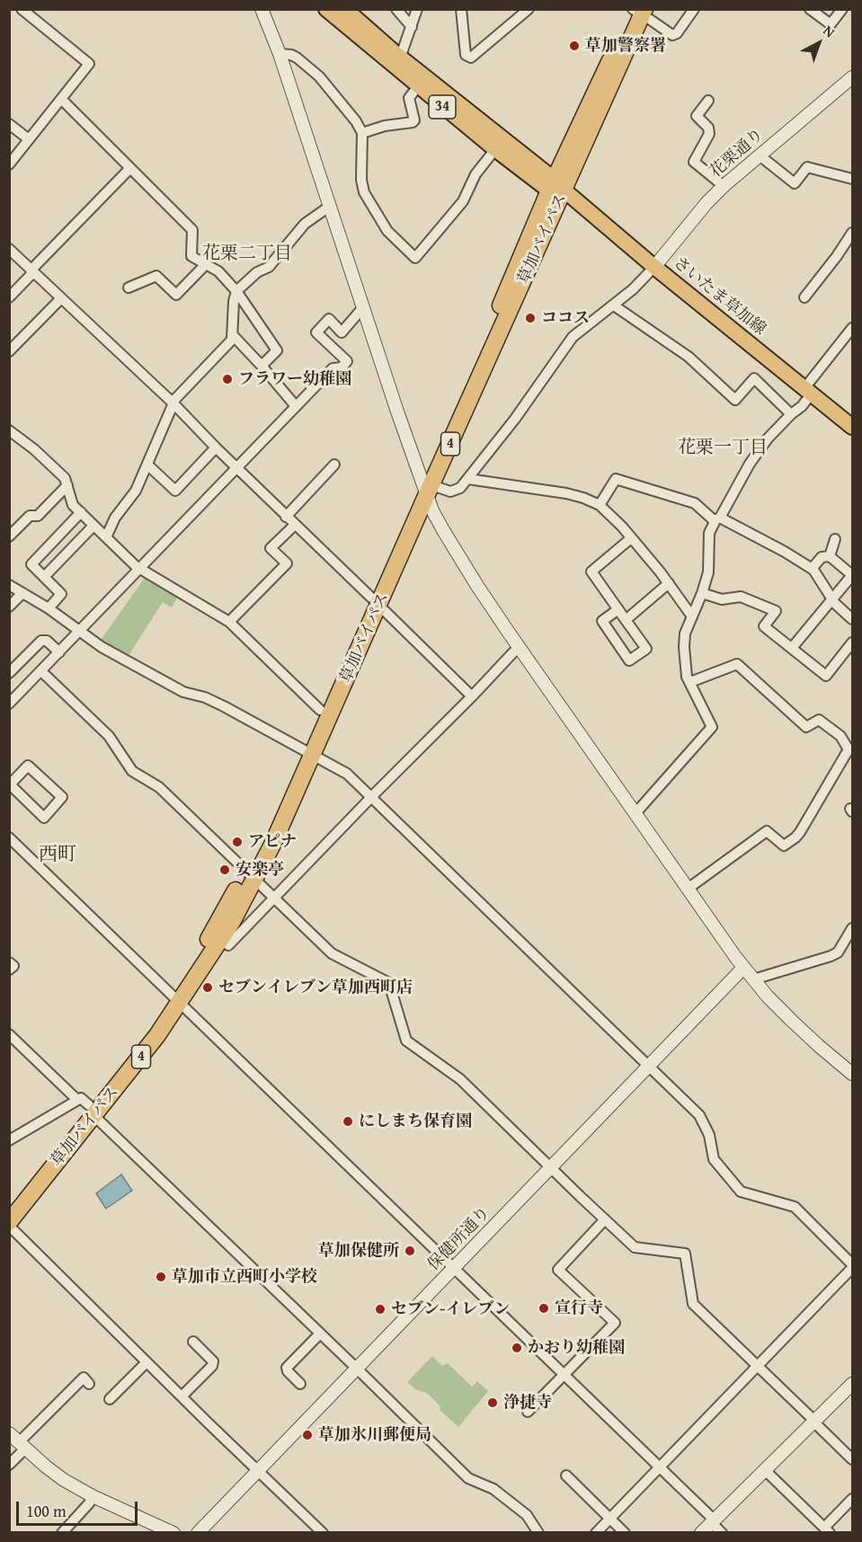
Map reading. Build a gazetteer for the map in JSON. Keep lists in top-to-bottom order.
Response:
{
  "streets": {
    "highway": ["草加バイパス", "4"],
    "main road": ["34", "さいたま草加線"],
    "street": ["花栗通り", "保健所通り"]
  },
  "crossings": [
    ["花栗通り", "さいたま草加線"],
    ["草加バイパス", "さいたま草加線"]
  ],
  "districts": ["花栗二丁目", "花栗一丁目", "西町"],
  "places": [
    "草加警察署",
    "ココス",
    "フラワー幼稚園",
    "アピナ",
    "安楽亭",
    "セブンイレブン草加西町店",
    "にしまち保育園",
    "草加保健所",
    "草加市立西町小学校",
    "宣行寺",
    "セブン-イレブン",
    "かおり幼稚園",
    "浄捷寺",
    "草加氷川郵便局"
  ],
  "scale_bar": "100 m",
  "north": "top right"
}
